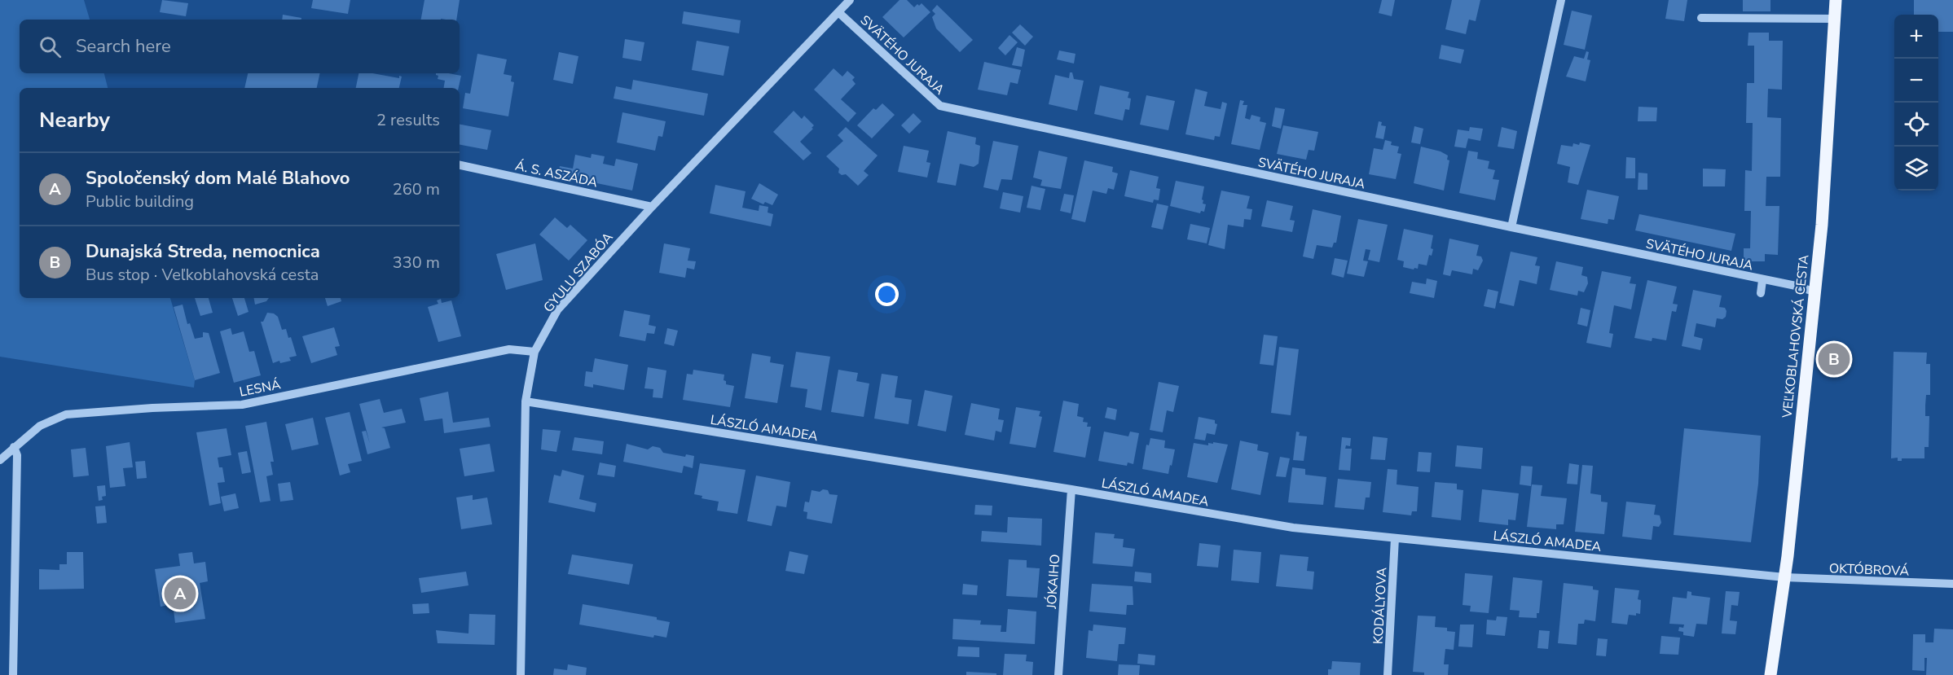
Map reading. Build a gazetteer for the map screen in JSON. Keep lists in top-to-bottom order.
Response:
{
  "streets": {
    "main road": ["VEĽKOBLAHOVSKÁ CESTA"],
    "street": [
      "SVÄTÉHO JURAJA",
      "Á. S. ASZÁDA",
      "GYULU SZABÓA",
      "LESNÁ",
      "LÁSZLÓ AMADEA",
      "OKTÓBROVÁ",
      "JÓKAIHO",
      "KODÁLYOVA"
    ]
  },
  "crossings": [
    ["SVÄTÉHO JURAJA", "GYULU SZABÓA"],
    ["SVÄTÉHO JURAJA", "VEĽKOBLAHOVSKÁ CESTA"],
    ["Á. S. ASZÁDA", "GYULU SZABÓA"],
    ["GYULU SZABÓA", "LESNÁ"],
    ["GYULU SZABÓA", "LÁSZLÓ AMADEA"],
    ["VEĽKOBLAHOVSKÁ CESTA", "LÁSZLÓ AMADEA"],
    ["VEĽKOBLAHOVSKÁ CESTA", "OKTÓBROVÁ"],
    ["LÁSZLÓ AMADEA", "OKTÓBROVÁ"],
    ["LÁSZLÓ AMADEA", "JÓKAIHO"],
    ["LÁSZLÓ AMADEA", "KODÁLYOVA"]
  ],
  "page": {
    "map_buttons": ["+", "−"],
    "search": "Search here",
    "heading": ["Nearby", "2 results"],
    "list": [
      {
        "mark": "A",
        "name": "Spoločenský dom Malé Blahovo",
        "note": "Public building",
        "value": "260 m"
      },
      {
        "mark": "B",
        "name": "Dunajská Streda, nemocnica",
        "note": "Bus stop · Veľkoblahovská cesta",
        "value": "330 m"
      }
    ],
    "pins": ["B", "A"]
  }
}
